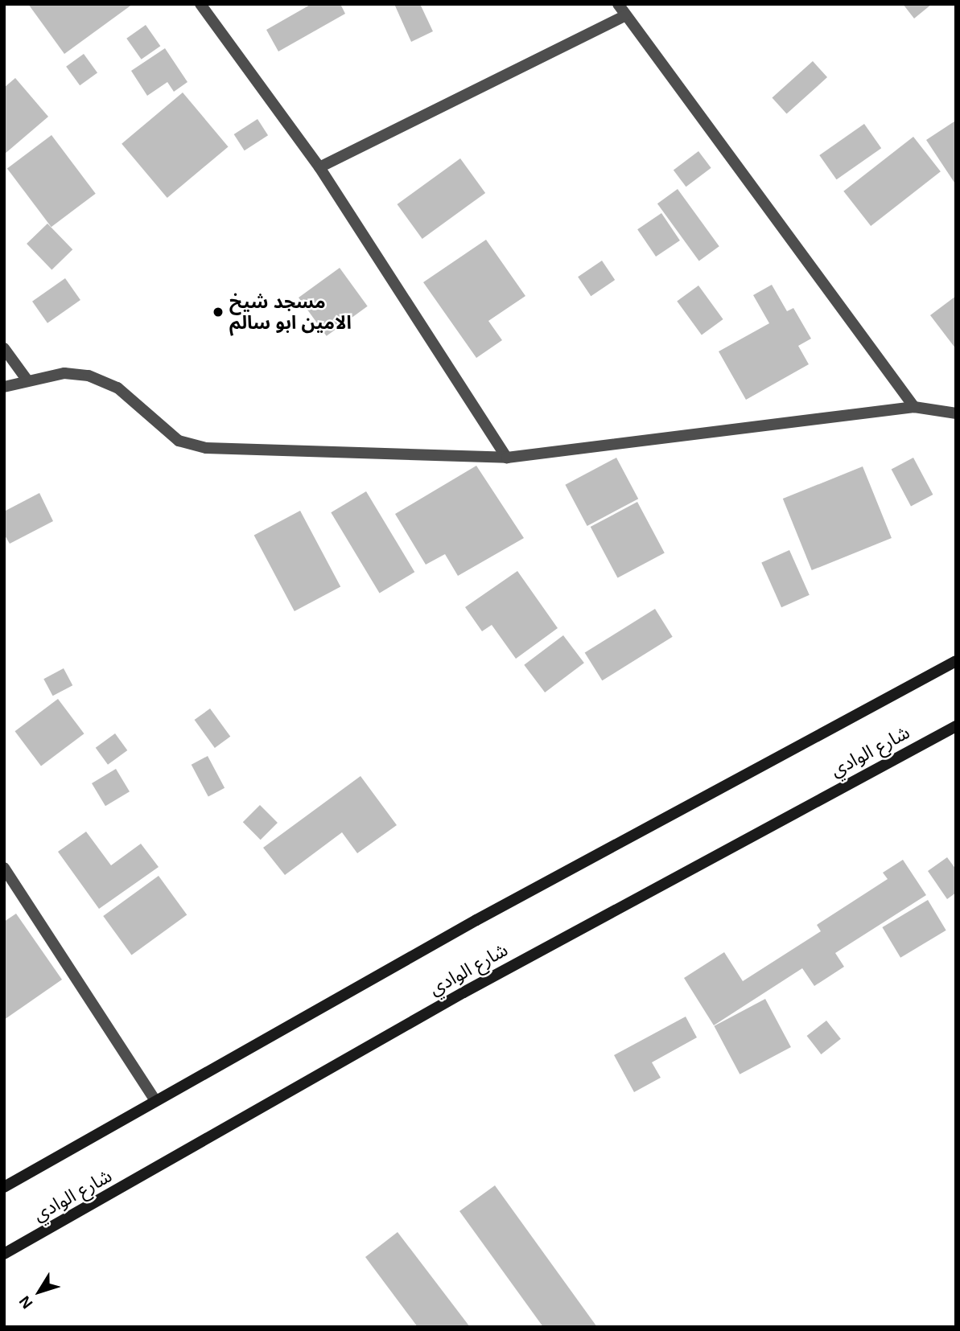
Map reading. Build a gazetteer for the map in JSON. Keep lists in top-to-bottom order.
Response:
{
  "streets": {
    "main road": ["شارع الوادي"]
  },
  "places": ["مسجد شيخ الامين ابو سالم"],
  "north": "bottom left"
}
